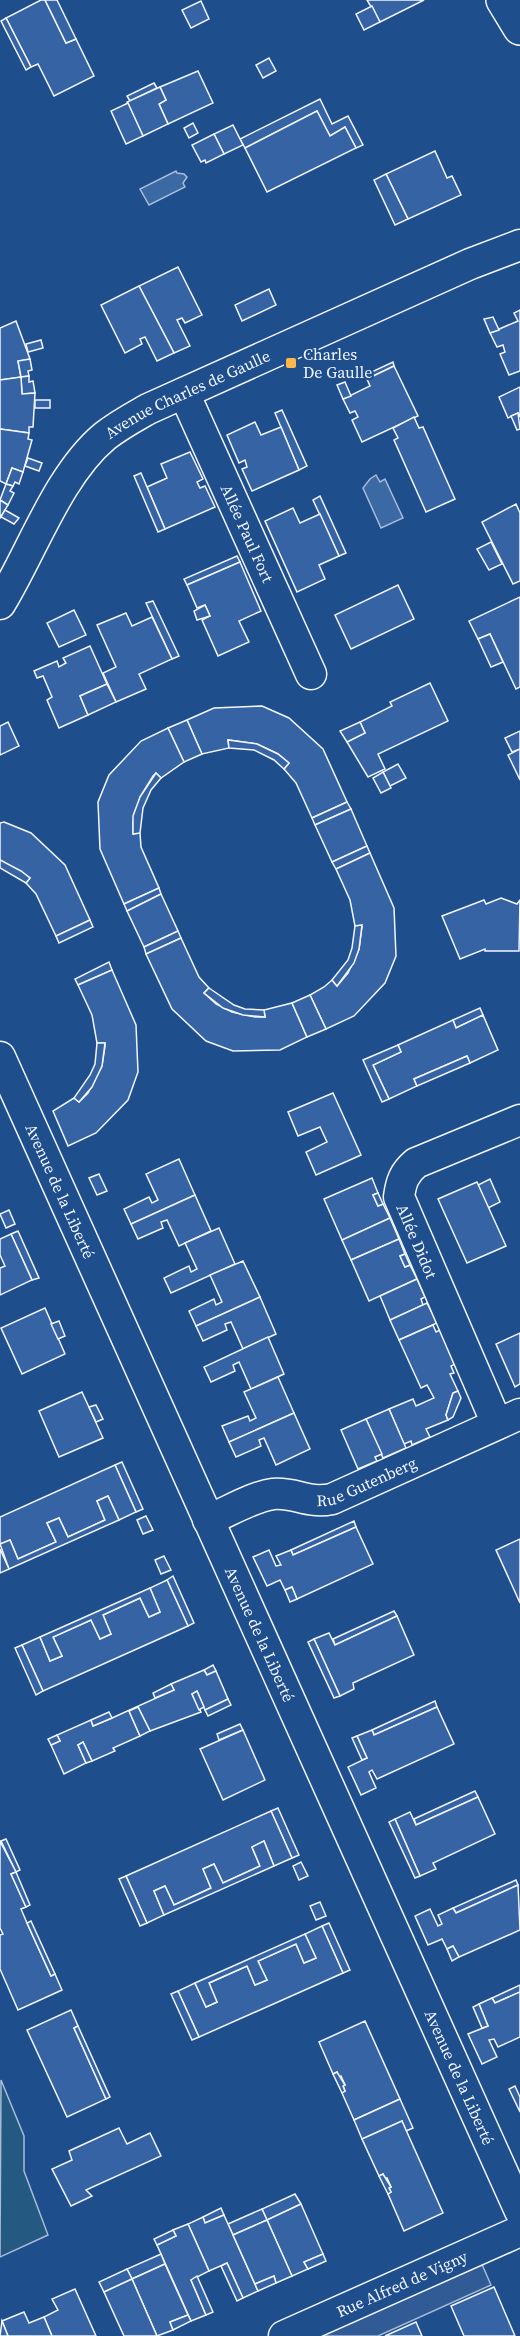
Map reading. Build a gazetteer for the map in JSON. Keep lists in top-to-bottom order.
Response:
{
  "streets": {
    "street": [
      "Avenue Charles de Gaulle",
      "Allée Paul Fort",
      "Avenue de la Liberté",
      "Allée Didot",
      "Rue Gutenberg",
      "Rue Alfred de Vigny"
    ]
  },
  "crossings": [
    ["Avenue Charles de Gaulle", "Allée Paul Fort"],
    ["Avenue de la Liberté", "Rue Gutenberg"],
    ["Allée Didot", "Rue Gutenberg"]
  ],
  "places": {
    "transit": ["Charles De Gaulle"]
  }
}
